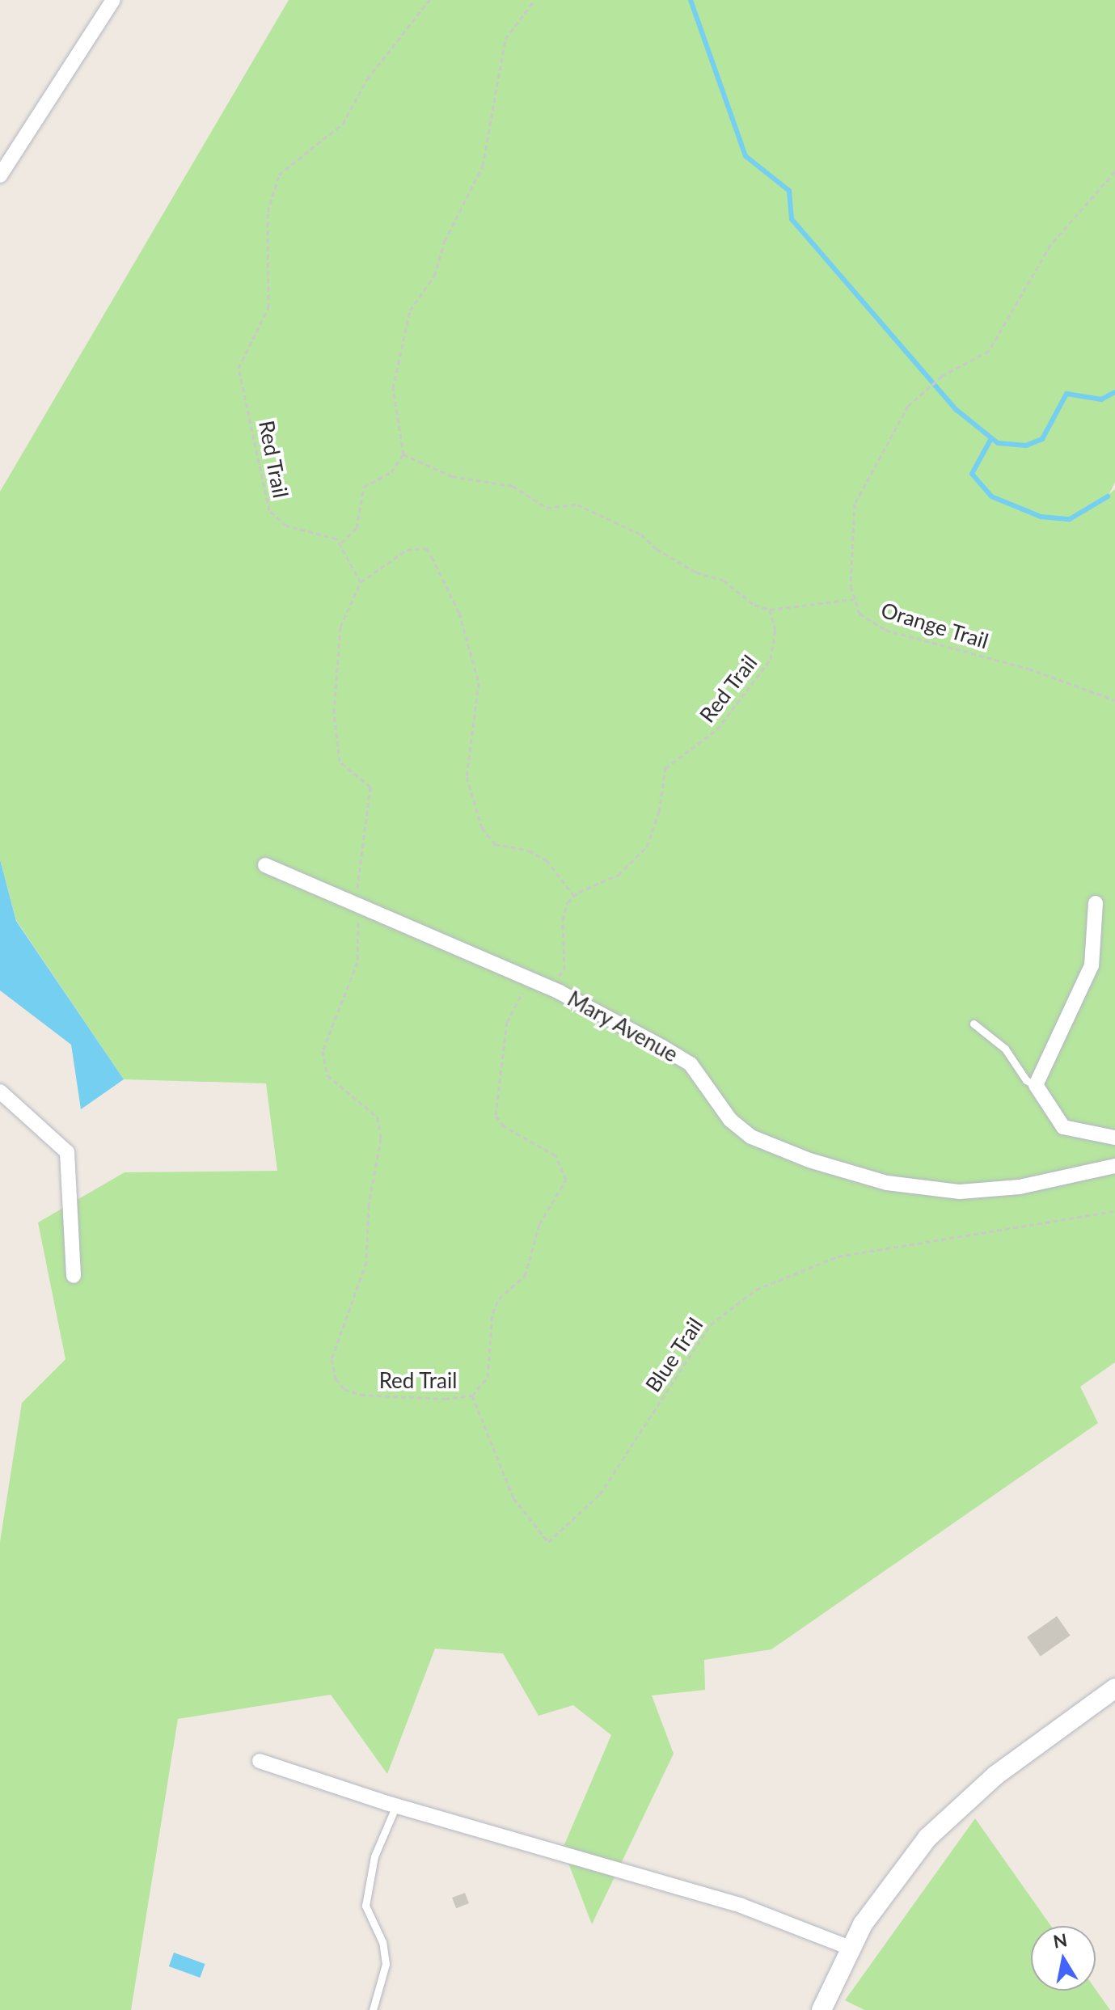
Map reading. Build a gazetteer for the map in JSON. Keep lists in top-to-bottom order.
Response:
{
  "streets": {
    "street": ["Mary Avenue"],
    "path": ["Red Trail", "Orange Trail", "Blue Trail"]
  },
  "crossings": [
    ["Red Trail", "Mary Avenue"],
    ["Red Trail", "Blue Trail"]
  ],
  "north": "top"
}
